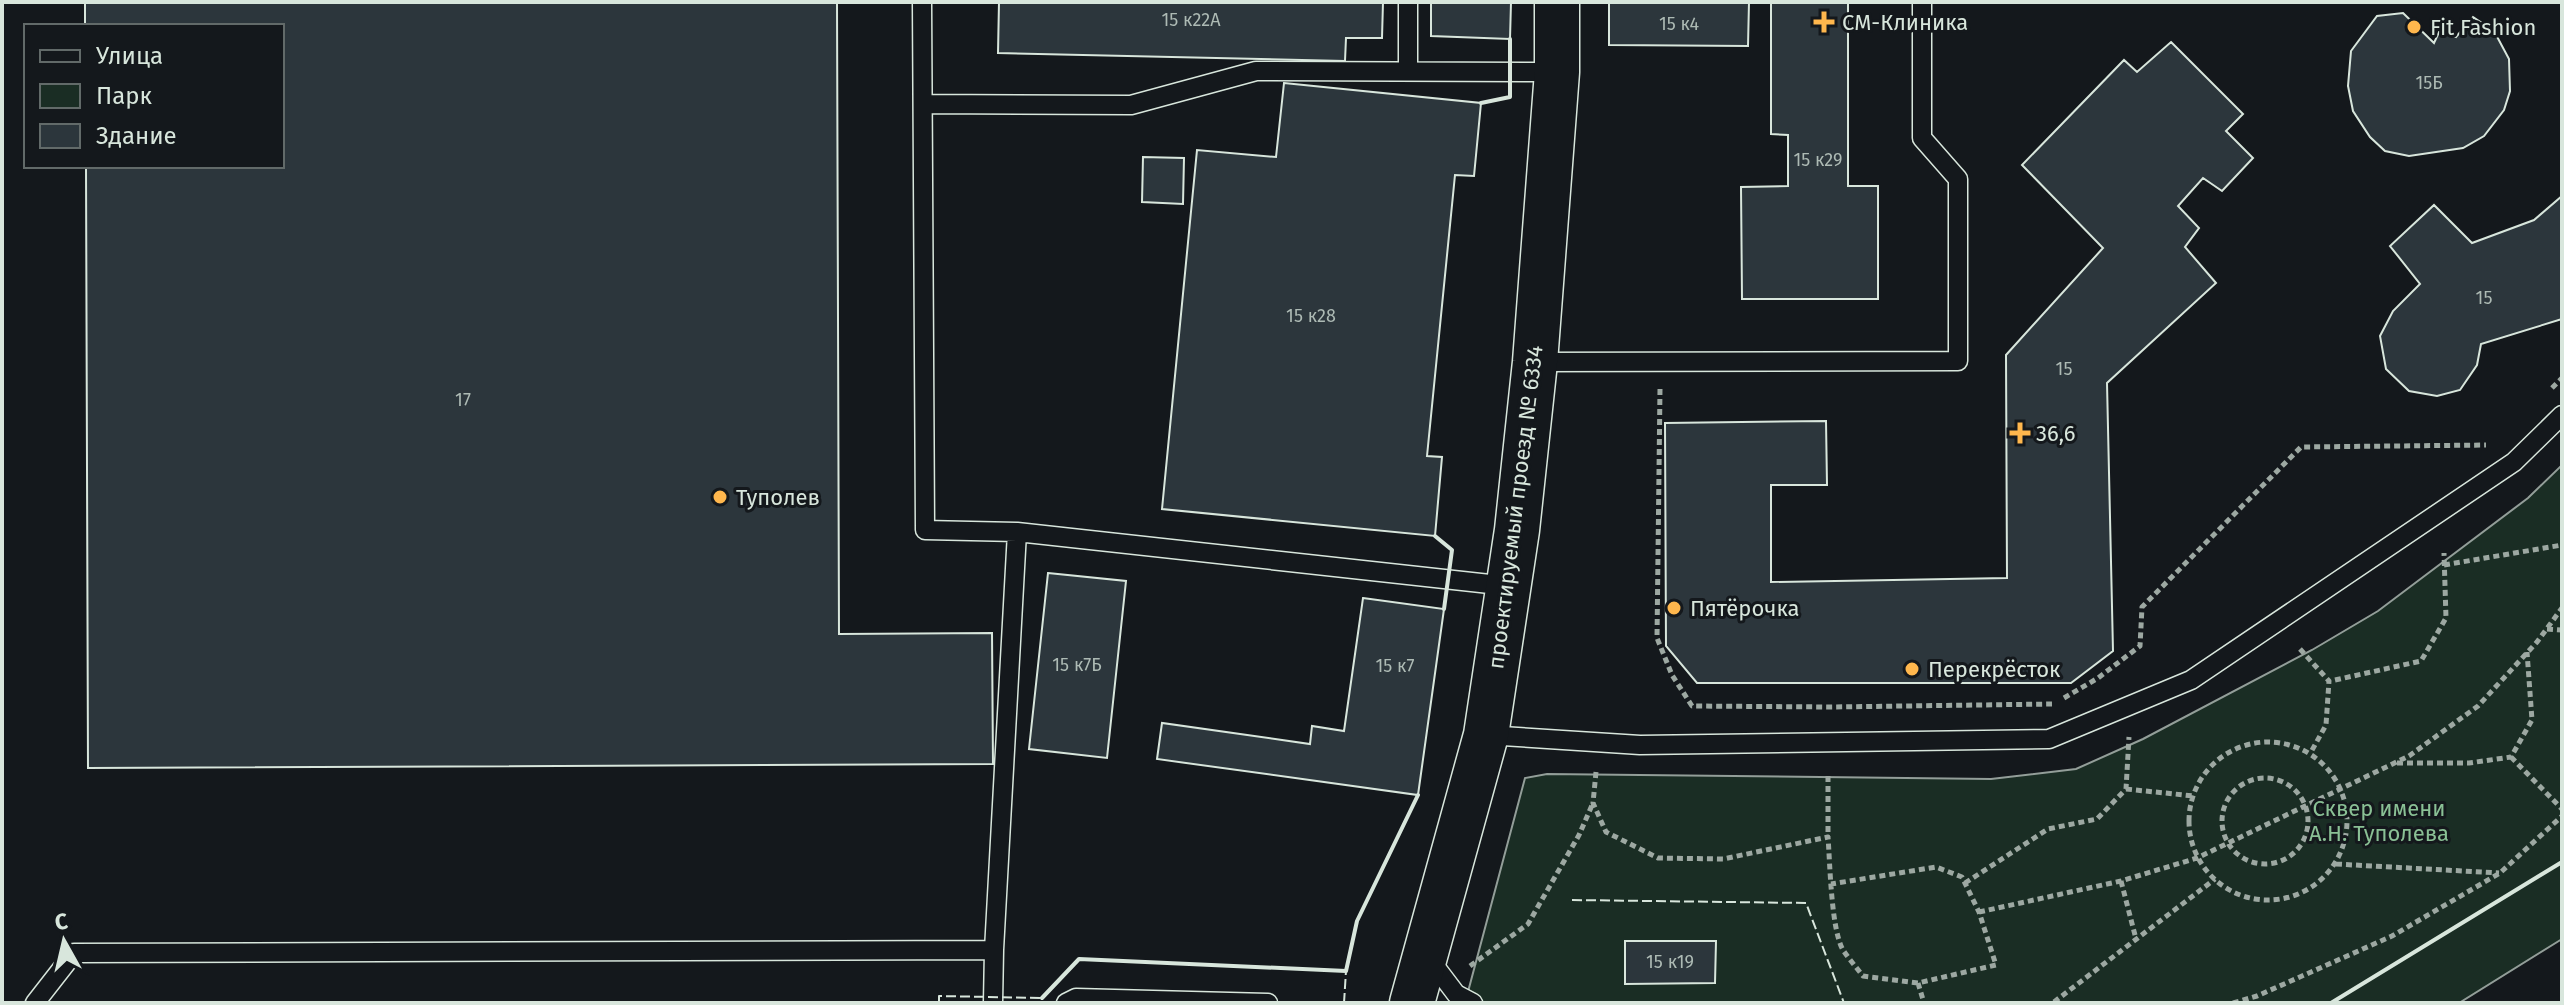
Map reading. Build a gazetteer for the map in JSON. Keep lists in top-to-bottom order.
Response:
{
  "streets": {
    "street": ["проектируемый проезд № 6334"]
  },
  "parks": ["Сквер имени А.Н. Туполева"],
  "places": {
    "health": ["СМ-Клиника", "36,6"],
    "other": [
      "Fit Fashion",
      "Туполев",
      "Пятёрочка",
      "Перекрёсток"
    ]
  },
  "house_numbers": [
    "15 к22А",
    "15 к4",
    "15Б",
    "15 к29",
    "15",
    "15 к28",
    "15",
    "17",
    "15 к7Б",
    "15 к7",
    "15 к19"
  ],
  "legend": ["Улица", "Парк", "Здание"],
  "north": "top"
}
